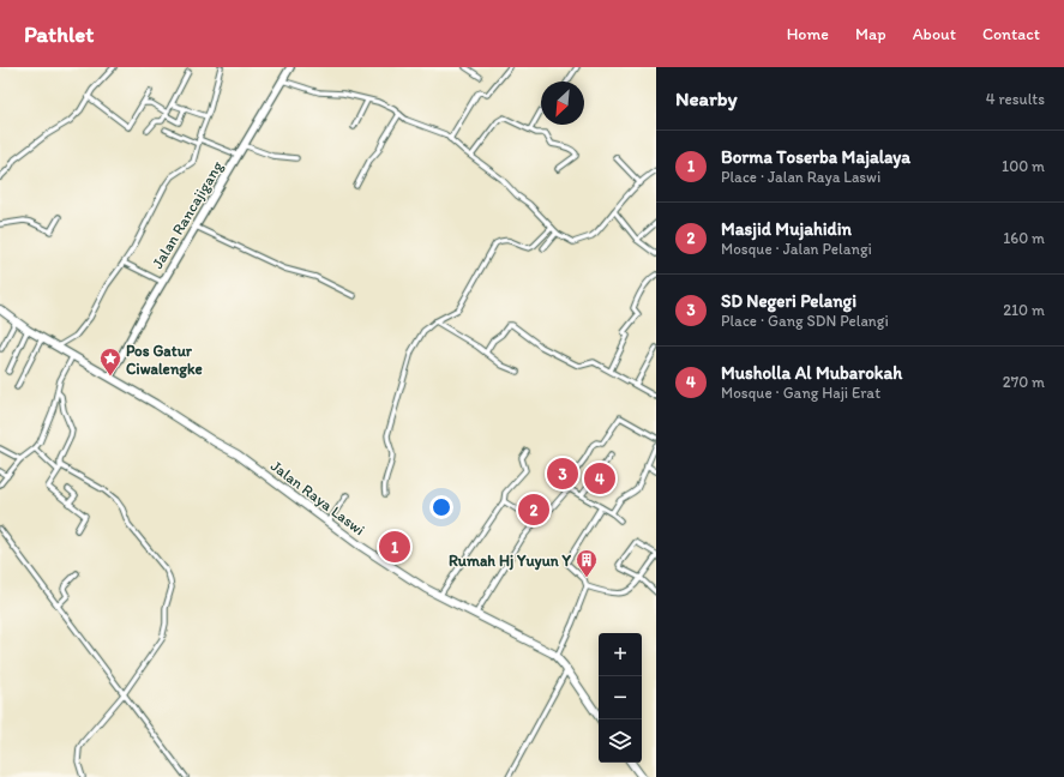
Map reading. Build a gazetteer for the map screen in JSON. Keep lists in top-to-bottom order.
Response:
{
  "streets": {
    "main road": ["Jalan Rancajigang", "Jalan Raya Laswi"]
  },
  "crossings": [
    ["Jalan Rancajigang", "Jalan Raya Laswi"]
  ],
  "places": {
    "place": ["Pos Gatur Ciwalengke"],
    "building": ["Rumah Hj Yuyun Y"]
  },
  "north": "bottom left",
  "page": {
    "header": "Pathlet",
    "nav": [
      "Home",
      "Map",
      "About",
      "Contact"
    ],
    "heading": ["Nearby", "4 results"],
    "list": [
      {
        "mark": "1",
        "name": "Borma Toserba Majalaya",
        "note": "Place · Jalan Raya Laswi",
        "value": "100 m"
      },
      {
        "mark": "2",
        "name": "Masjid Mujahidin",
        "note": "Mosque · Jalan Pelangi",
        "value": "160 m"
      },
      {
        "mark": "3",
        "name": "SD Negeri Pelangi",
        "note": "Place · Gang SDN Pelangi",
        "value": "210 m"
      },
      {
        "mark": "4",
        "name": "Musholla Al Mubarokah",
        "note": "Mosque · Gang Haji Erat",
        "value": "270 m"
      }
    ],
    "pins": [
      "3",
      "4",
      "2",
      "1"
    ],
    "map_buttons": ["+", "−"]
  }
}
